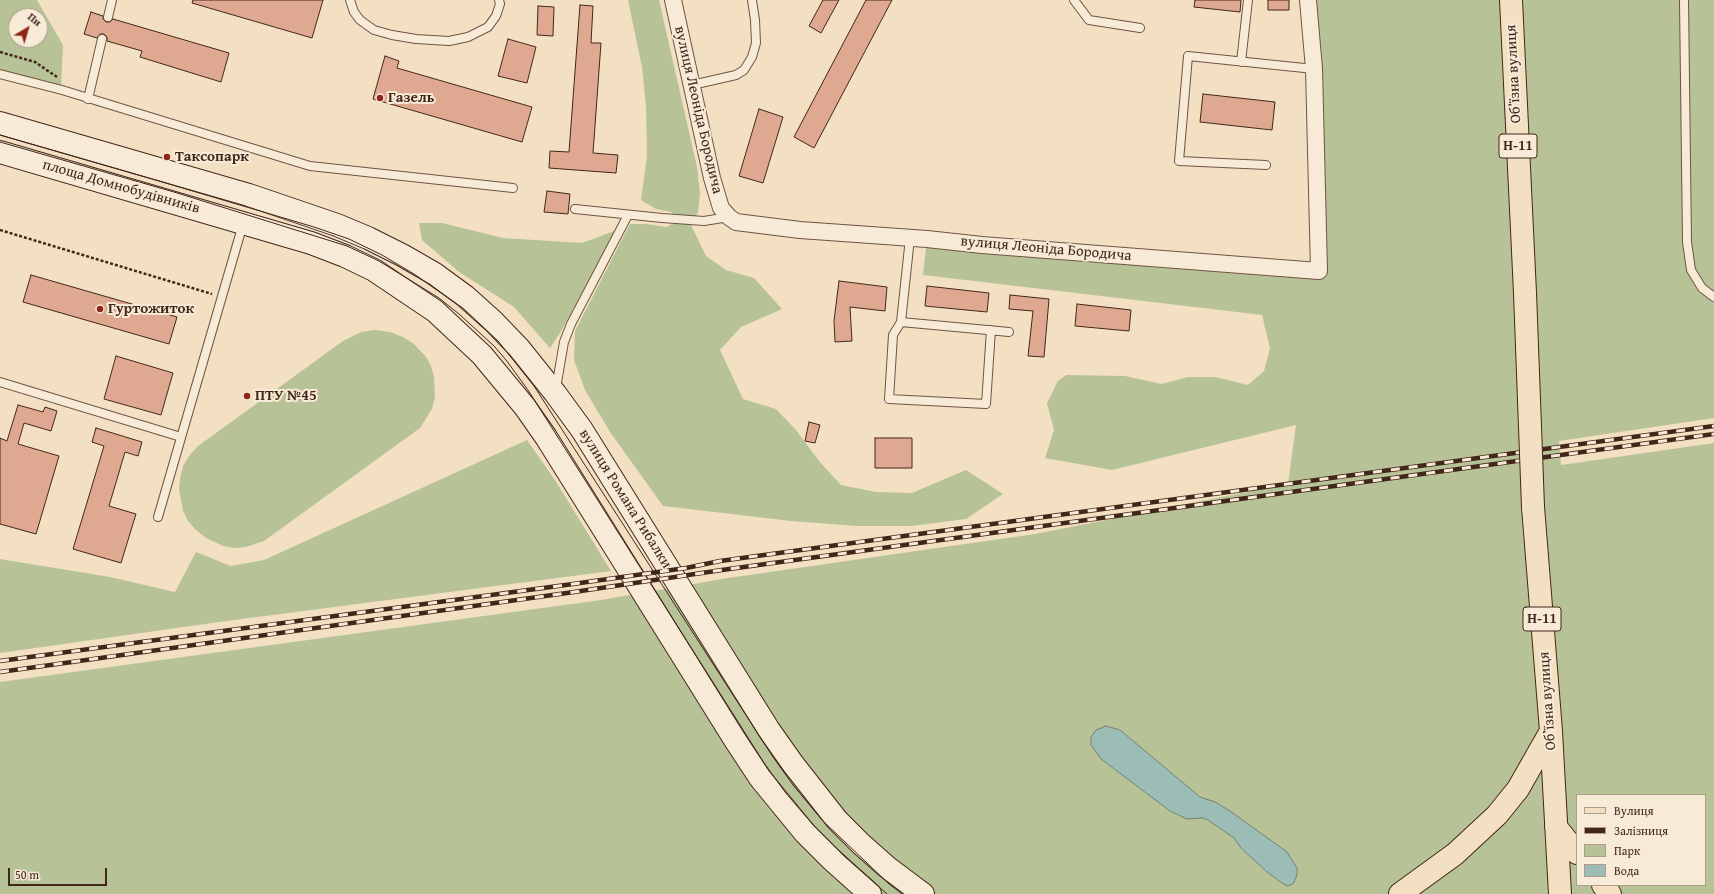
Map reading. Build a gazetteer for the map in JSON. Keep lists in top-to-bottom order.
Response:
{
  "streets": {
    "main road": [
      "Обʼїзна вулиця",
      "Н-11",
      "площа Домнобудівників",
      "вулиця Романа Рибалки"
    ],
    "street": ["вулиця Леоніда Бородича"]
  },
  "crossings": [
    ["площа Домнобудівників", "вулиця Романа Рибалки"]
  ],
  "places": [
    "Газель",
    "Таксопарк",
    "Гуртожиток",
    "ПТУ №45"
  ],
  "legend": [
    "Вулиця",
    "Залізниця",
    "Парк",
    "Вода"
  ],
  "scale_bar": "50 m",
  "north": "top right"
}
